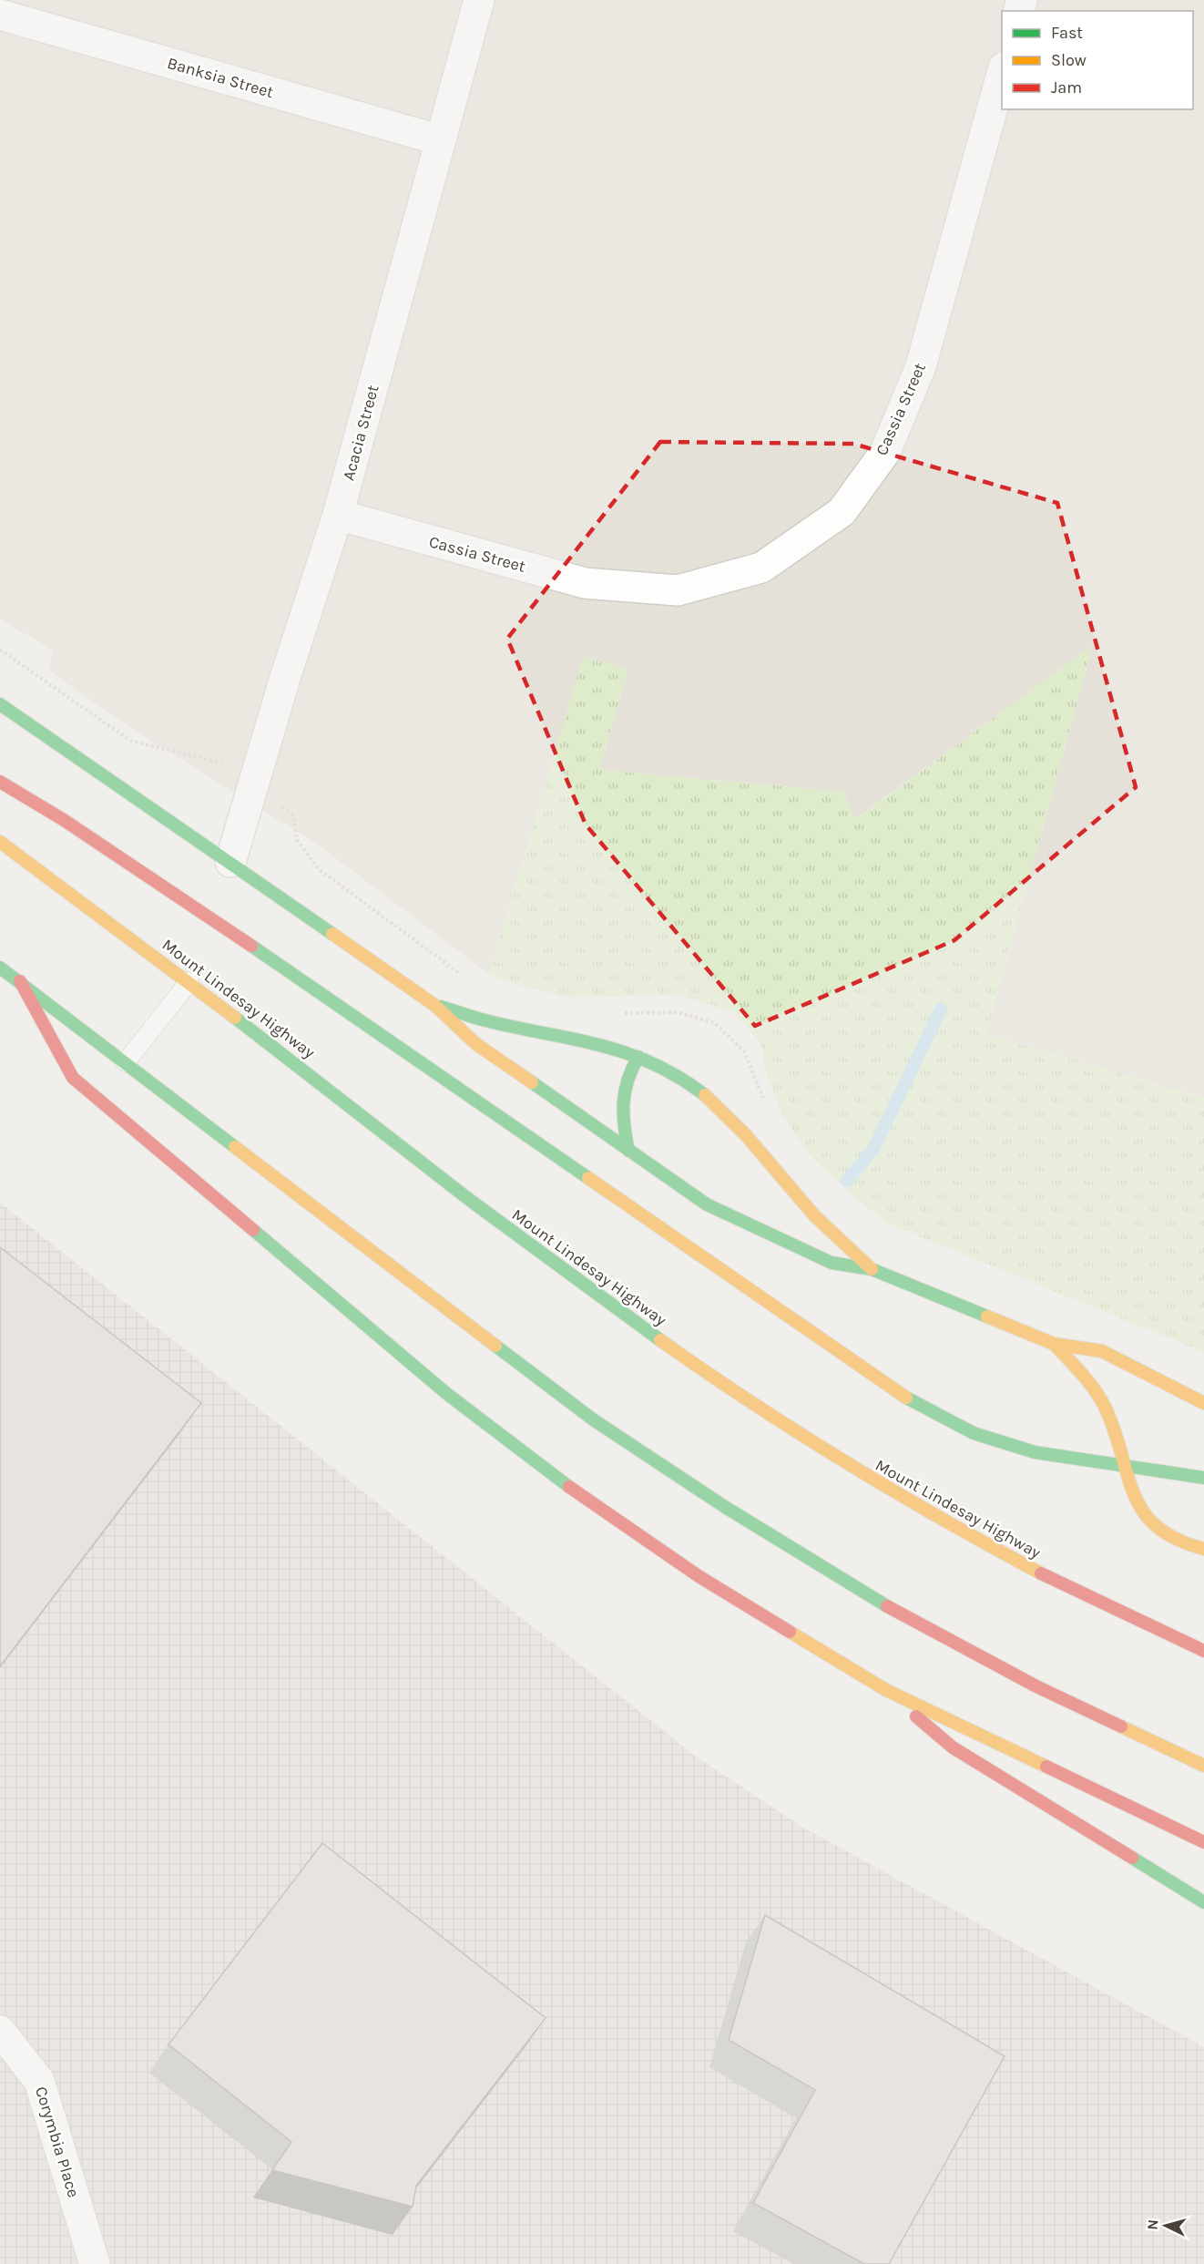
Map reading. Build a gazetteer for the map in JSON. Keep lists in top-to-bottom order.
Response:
{
  "streets": {
    "main road": ["Mount Lindesay Highway"],
    "street": [
      "Banksia Street",
      "Cassia Street",
      "Acacia Street",
      "Corymbia Place"
    ]
  },
  "crossings": [
    ["Banksia Street", "Acacia Street"],
    ["Cassia Street", "Acacia Street"]
  ],
  "legend": ["Fast", "Slow", "Jam"],
  "north": "left"
}
